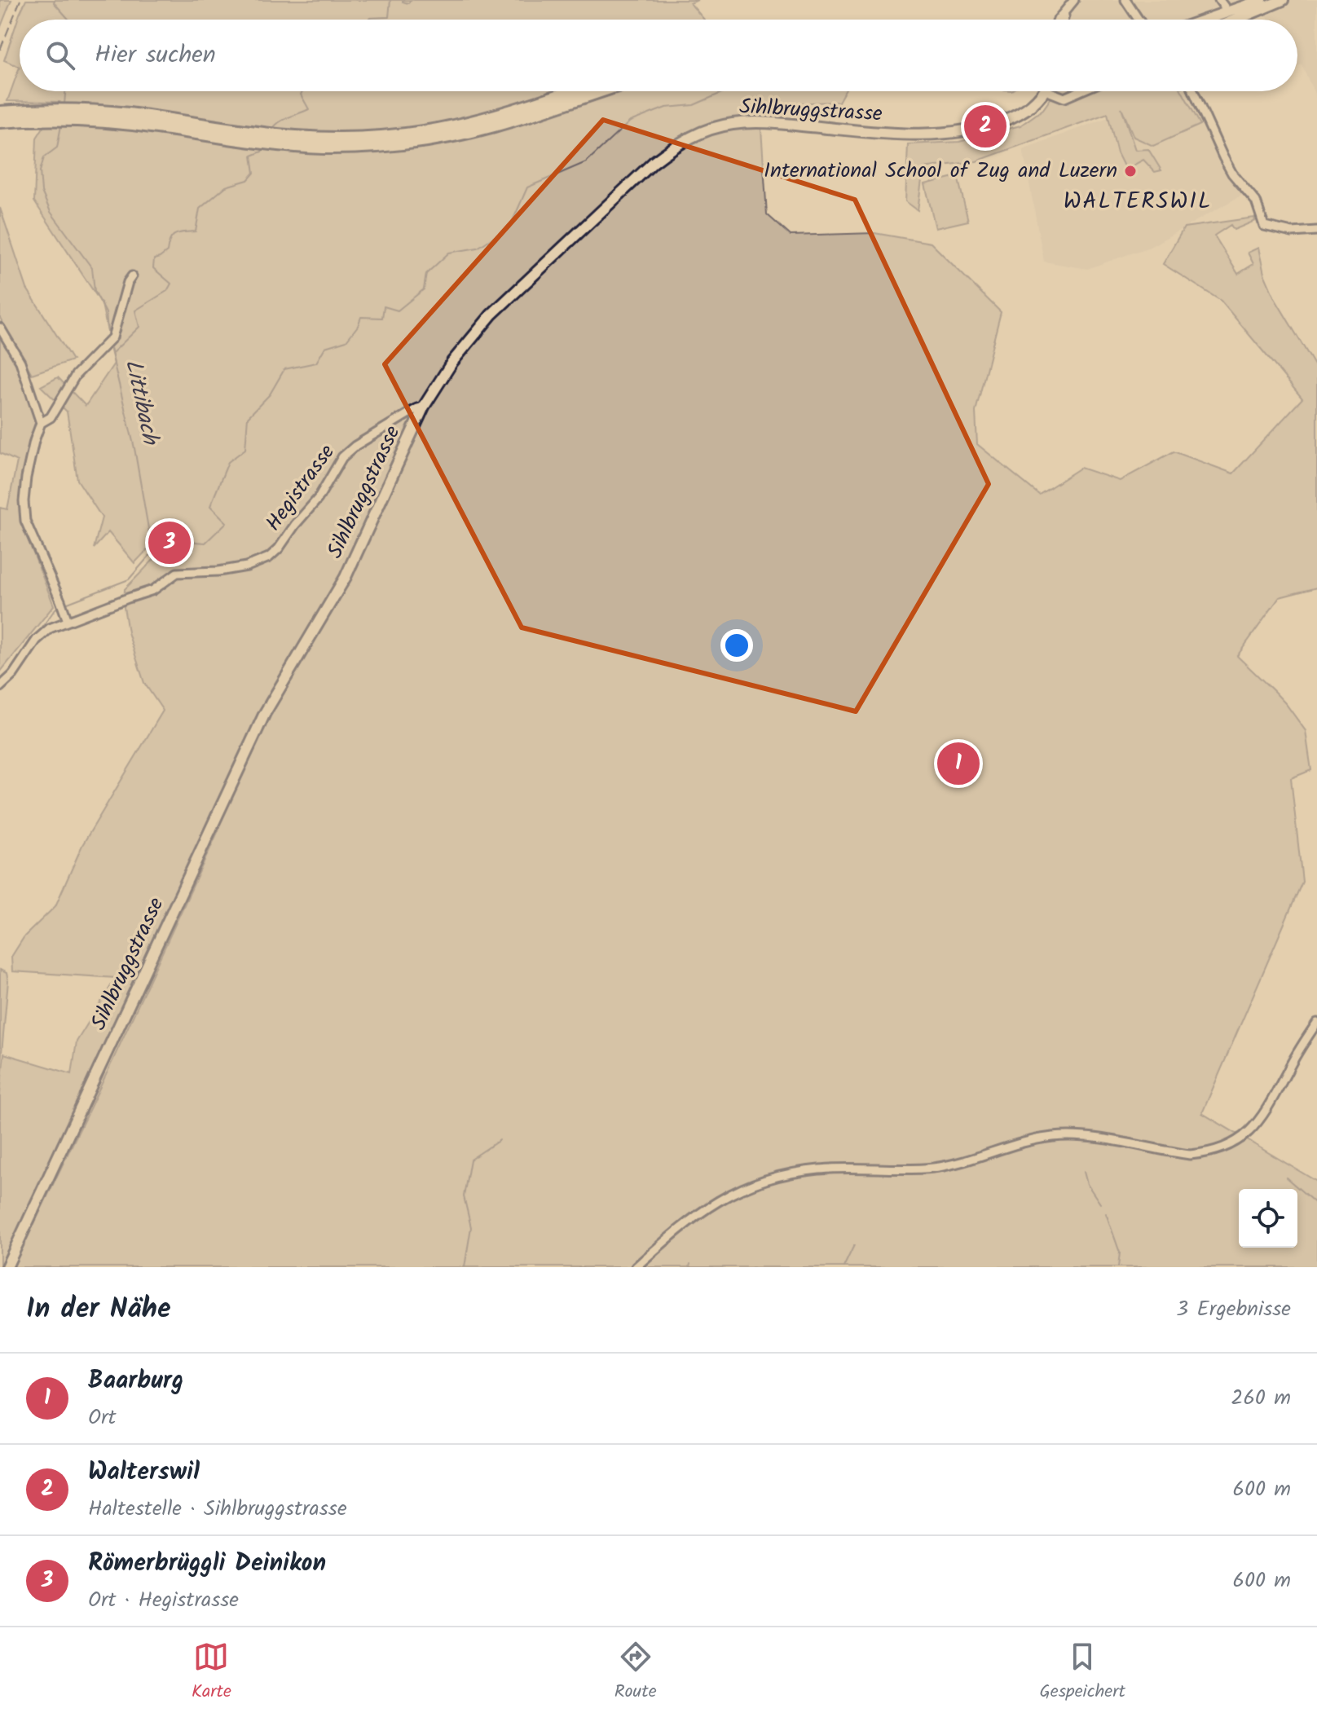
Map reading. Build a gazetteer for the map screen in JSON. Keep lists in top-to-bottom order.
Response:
{
  "streets": {
    "main road": ["Sihlbruggstrasse"],
    "street": ["Hegistrasse"]
  },
  "crossings": [
    ["Sihlbruggstrasse", "Hegistrasse"]
  ],
  "districts": ["WALTERSWIL"],
  "water": ["Littibach"],
  "places": ["International School of Zug and Luzern"],
  "page": {
    "search": "Hier suchen",
    "pins": ["2", "3", "1"],
    "heading": ["In der Nähe", "3 Ergebnisse"],
    "list": [
      {
        "mark": "1",
        "name": "Baarburg",
        "note": "Ort",
        "value": "260 m"
      },
      {
        "mark": "2",
        "name": "Walterswil",
        "note": "Haltestelle · Sihlbruggstrasse",
        "value": "600 m"
      },
      {
        "mark": "3",
        "name": "Römerbrüggli Deinikon",
        "note": "Ort · Hegistrasse",
        "value": "600 m"
      }
    ],
    "nav": ["Karte", "Route", "Gespeichert"]
  }
}
